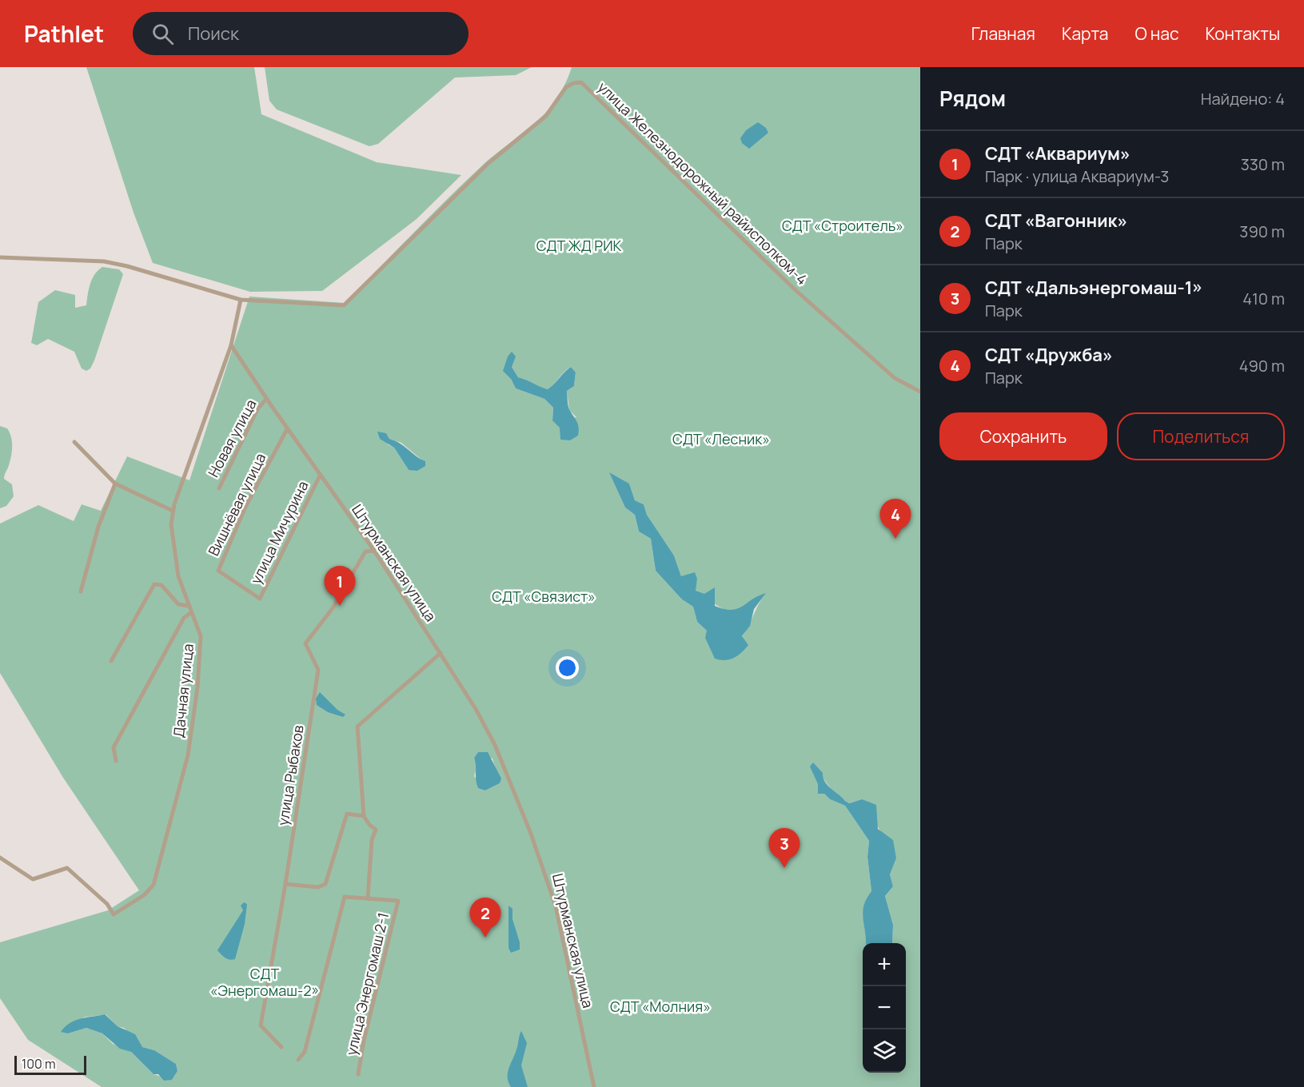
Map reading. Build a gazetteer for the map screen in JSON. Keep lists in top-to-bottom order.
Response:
{
  "streets": {
    "street": [
      "улица Железнодорожный райисполком-4",
      "Новая улица",
      "Вишнёвая улица",
      "улица Мичурина",
      "Штурманская улица",
      "Дачная улица",
      "улица Рыбаков",
      "улица Энергомаш 2-1"
    ]
  },
  "crossings": [
    ["Новая улица", "Штурманская улица"],
    ["Вишнёвая улица", "улица Мичурина"],
    ["Вишнёвая улица", "Штурманская улица"],
    ["улица Мичурина", "Штурманская улица"],
    ["Штурманская улица", "Дачная улица"],
    ["Штурманская улица", "улица Рыбаков"]
  ],
  "parks": [
    "СДТ «Строитель»",
    "СДТ ЖД РИК",
    "СДТ «Лесник»",
    "СДТ «Связист»",
    "СДТ «Энергомаш-2»",
    "СДТ «Молния»"
  ],
  "scale_bar": "100 m",
  "page": {
    "header": "Pathlet",
    "search": "Поиск",
    "nav": [
      "Главная",
      "Карта",
      "О нас",
      "Контакты"
    ],
    "heading": ["Рядом", "Найдено: 4"],
    "list": [
      {
        "mark": "1",
        "name": "СДТ «Аквариум»",
        "note": "Парк · улица Аквариум-3",
        "value": "330 m"
      },
      {
        "mark": "2",
        "name": "СДТ «Вагонник»",
        "note": "Парк",
        "value": "390 m"
      },
      {
        "mark": "3",
        "name": "СДТ «Дальэнергомаш-1»",
        "note": "Парк",
        "value": "410 m"
      },
      {
        "mark": "4",
        "name": "СДТ «Дружба»",
        "note": "Парк",
        "value": "490 m"
      }
    ],
    "buttons": ["Сохранить", "Поделиться"],
    "pins": [
      "4",
      "1",
      "3",
      "2"
    ],
    "map_buttons": ["+", "−"],
    "scale": "100 m"
  }
}
